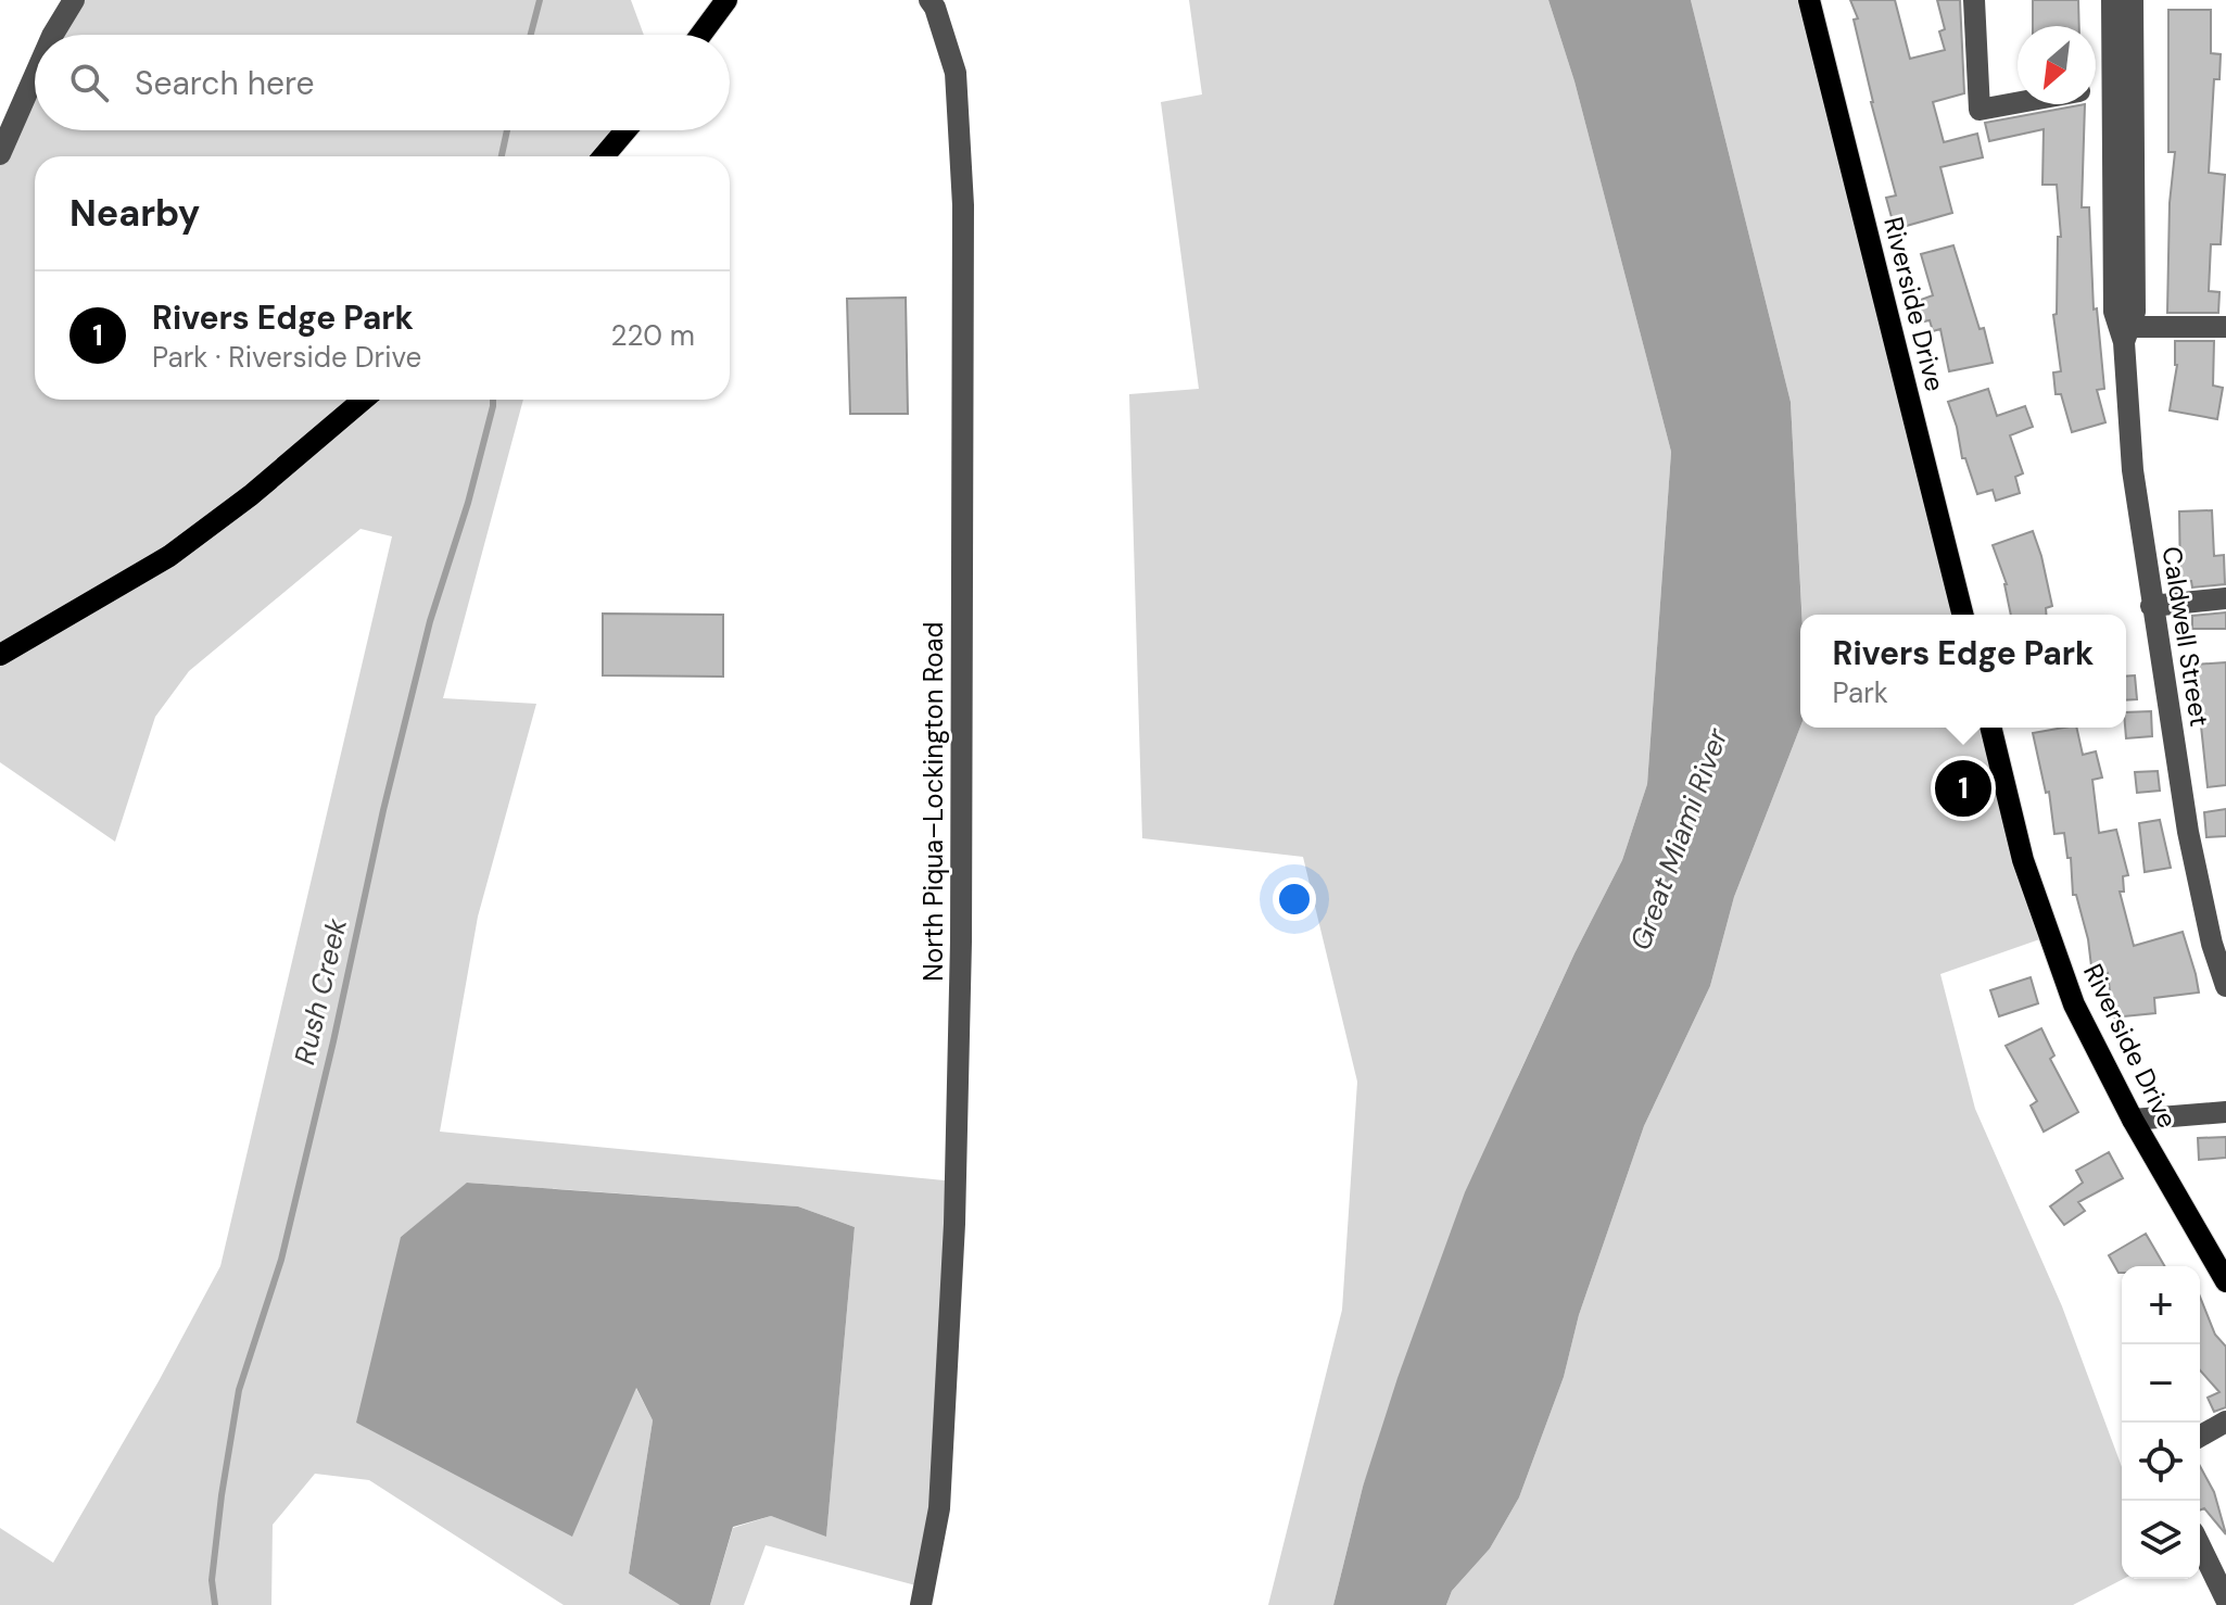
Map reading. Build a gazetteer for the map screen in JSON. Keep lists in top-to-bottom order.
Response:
{
  "streets": {
    "main road": ["Riverside Drive"],
    "street": ["Caldwell Street", "North Piqua–Lockington Road"]
  },
  "water": ["Great Miami River", "Rush Creek"],
  "north": "bottom left",
  "page": {
    "search": "Search here",
    "heading": "Nearby",
    "list": [
      {
        "mark": "1",
        "name": "Rivers Edge Park",
        "note": "Park · Riverside Drive",
        "value": "220 m"
      }
    ],
    "popup": ["Rivers Edge Park", "Park"],
    "pins": "1",
    "map_buttons": ["+", "−"]
  }
}
